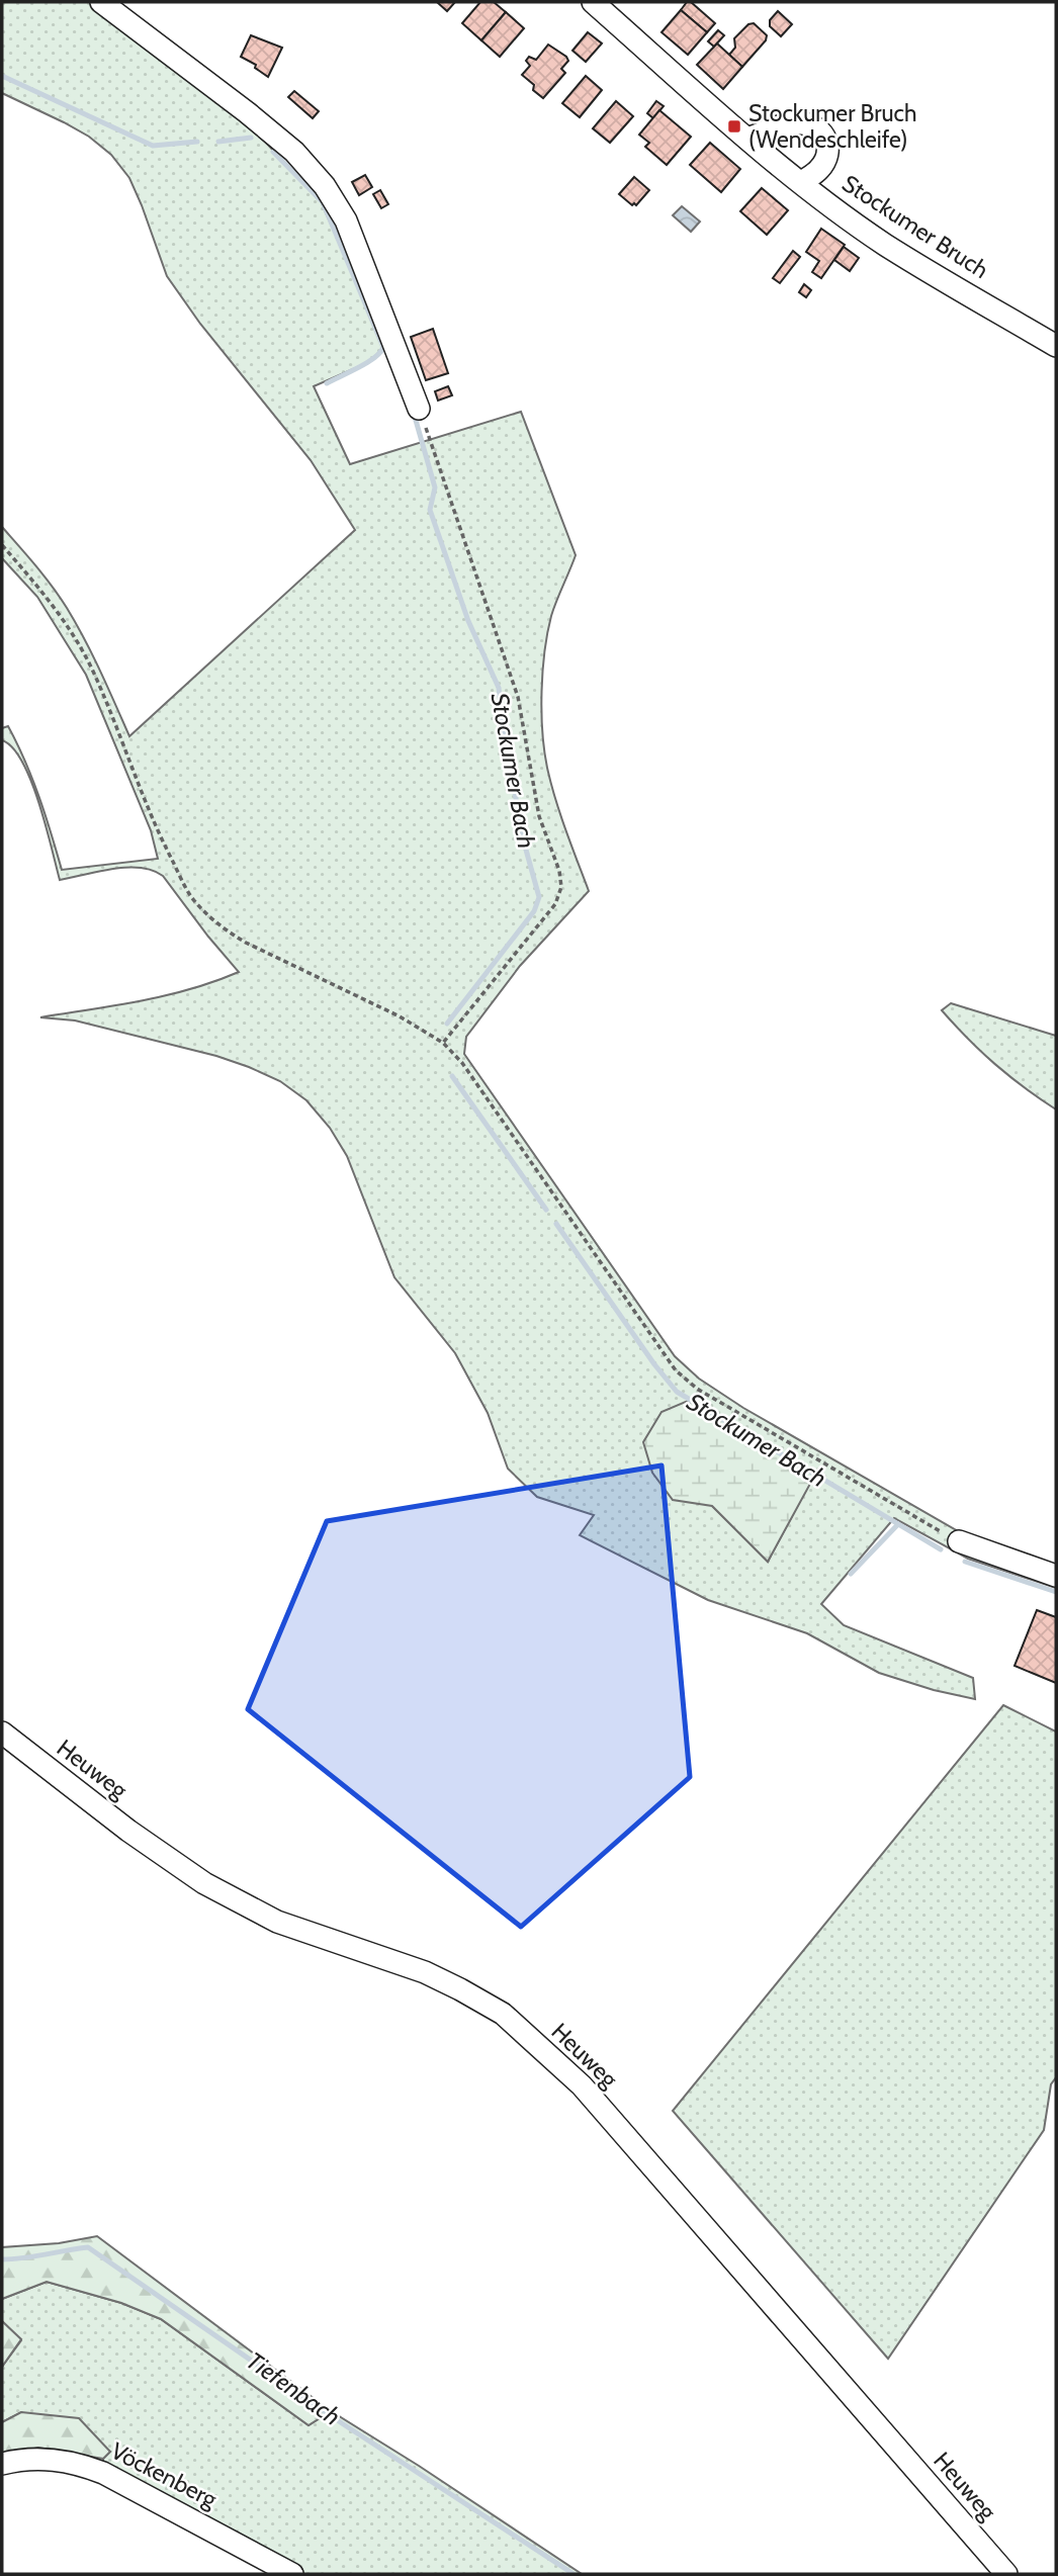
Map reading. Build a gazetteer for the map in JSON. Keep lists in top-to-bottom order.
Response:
{
  "streets": {
    "street": ["Stockumer Bruch", "Heuweg", "Vöckenberg"]
  },
  "water": ["Stockumer Bach", "Tiefenbach"],
  "places": {
    "transit": ["Stockumer Bruch (Wendeschleife)"]
  }
}
